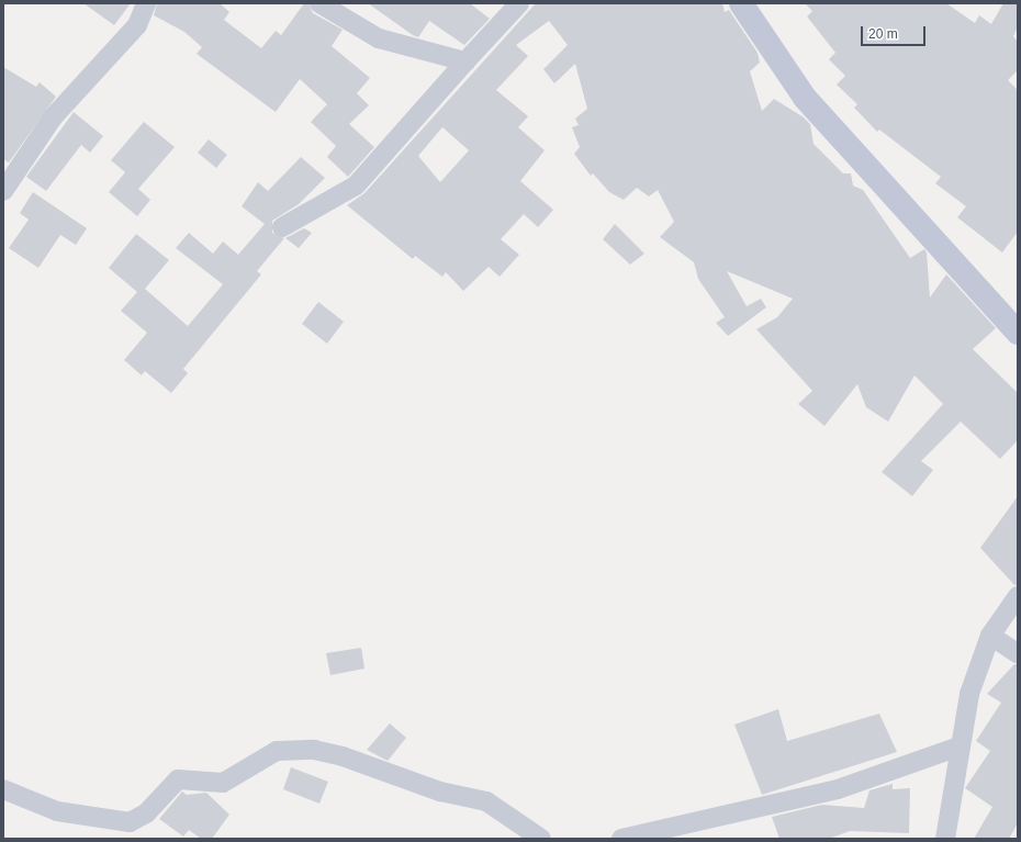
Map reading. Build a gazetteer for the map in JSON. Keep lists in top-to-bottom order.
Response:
{
  "scale_bar": "20 m"
}
